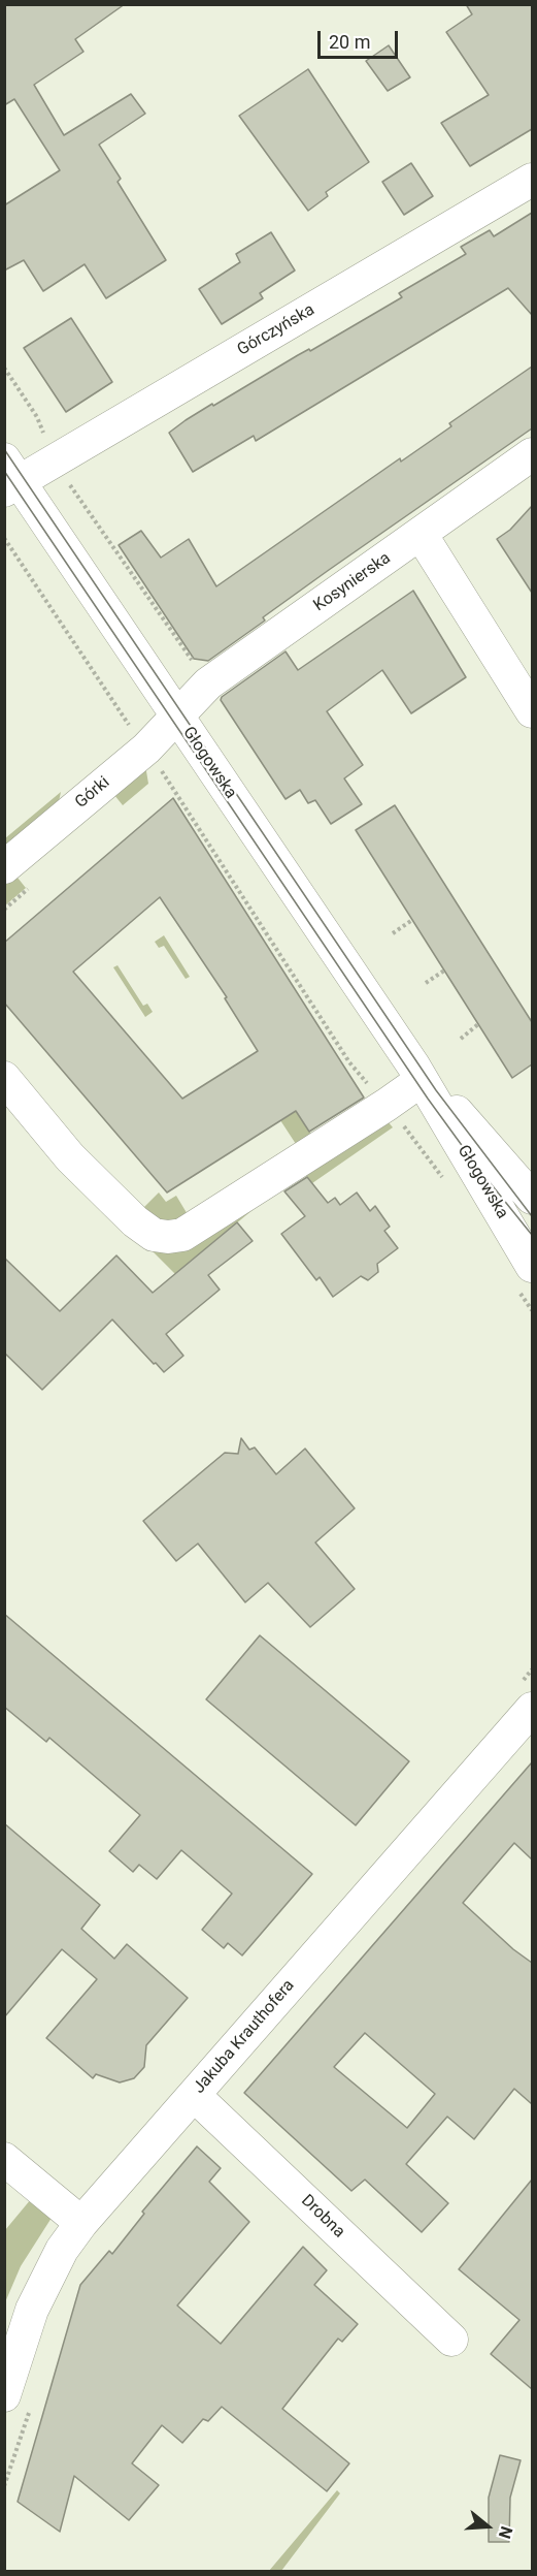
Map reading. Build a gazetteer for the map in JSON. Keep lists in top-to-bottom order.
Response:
{
  "streets": {
    "street": [
      "Górczyńska",
      "Kosynierska",
      "Głogowska",
      "Górki",
      "Jakuba Krauthofera",
      "Drobna"
    ]
  },
  "crossings": [
    ["Górczyńska", "Głogowska"],
    ["Kosynierska", "Głogowska"],
    ["Kosynierska", "Górki"],
    ["Głogowska", "Górki"],
    ["Jakuba Krauthofera", "Drobna"]
  ],
  "scale_bar": "20 m",
  "north": "right"
}
